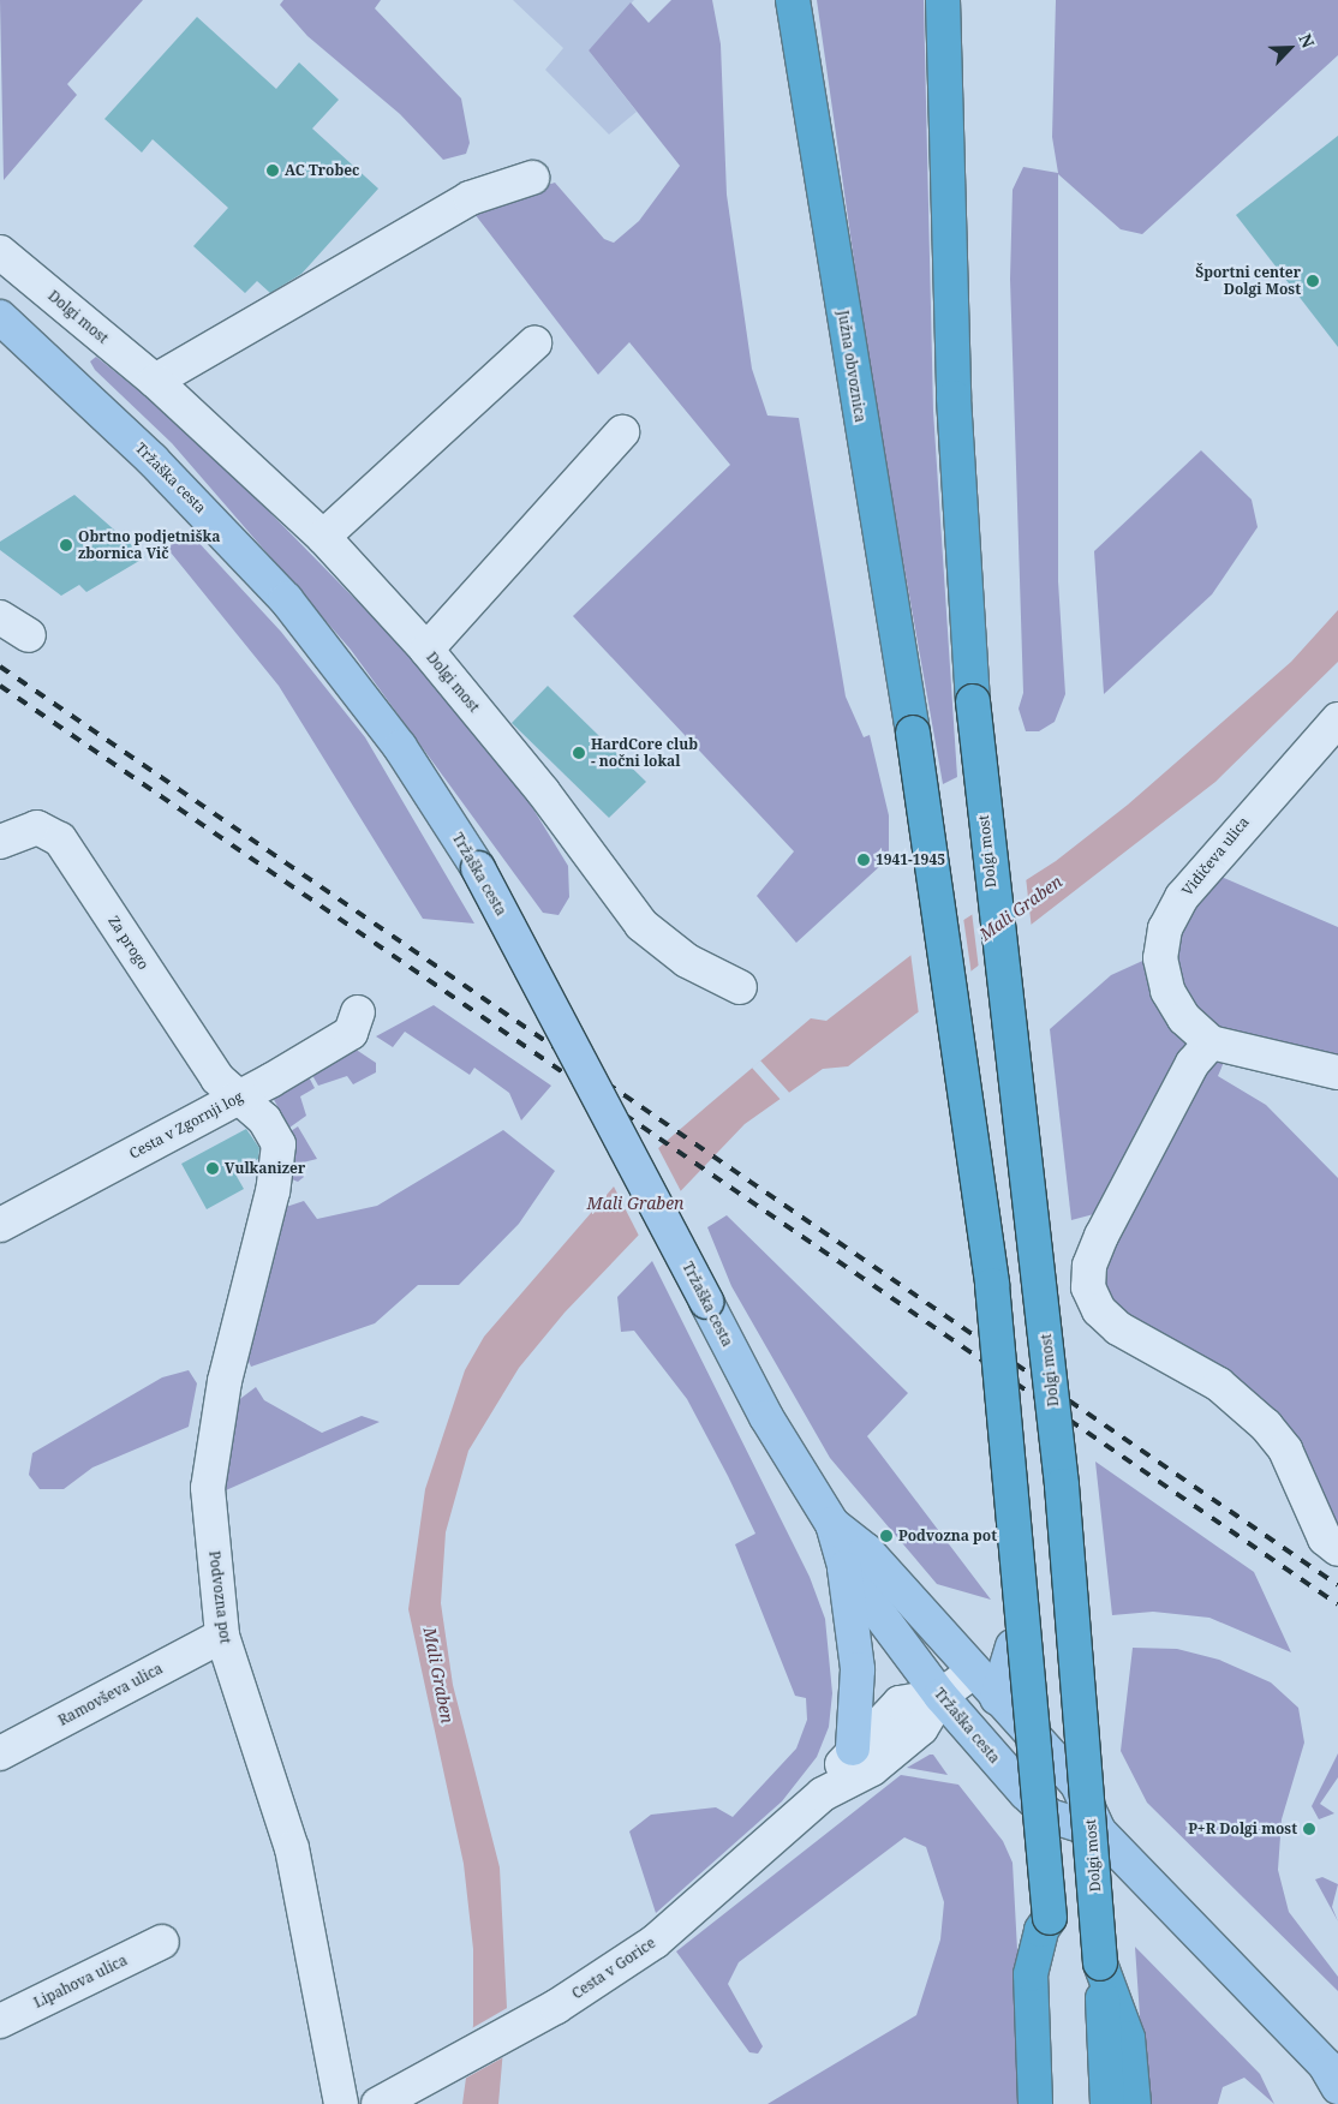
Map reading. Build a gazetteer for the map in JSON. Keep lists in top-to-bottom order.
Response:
{
  "streets": {
    "highway": ["Dolgi most", "Južna obvoznica"],
    "main road": ["Tržaška cesta"],
    "street": [
      "Vidičeva ulica",
      "Za progo",
      "Cesta v Zgornji log",
      "Podvozna pot",
      "Ramovševa ulica",
      "Cesta v Gorice",
      "Lipahova ulica"
    ]
  },
  "crossings": [
    ["Tržaška cesta", "Cesta v Gorice"],
    ["Za progo", "Cesta v Zgornji log"],
    ["Za progo", "Podvozna pot"],
    ["Cesta v Zgornji log", "Podvozna pot"],
    ["Podvozna pot", "Ramovševa ulica"]
  ],
  "water": ["Mali Graben"],
  "places": [
    "AC Trobec",
    "Športni center Dolgi Most",
    "Obrtno podjetniška zbornica Vič",
    "HardCore club - nočni lokal",
    "1941-1945",
    "Vulkanizer",
    "Podvozna pot",
    "P+R Dolgi most"
  ],
  "north": "top right"
}
